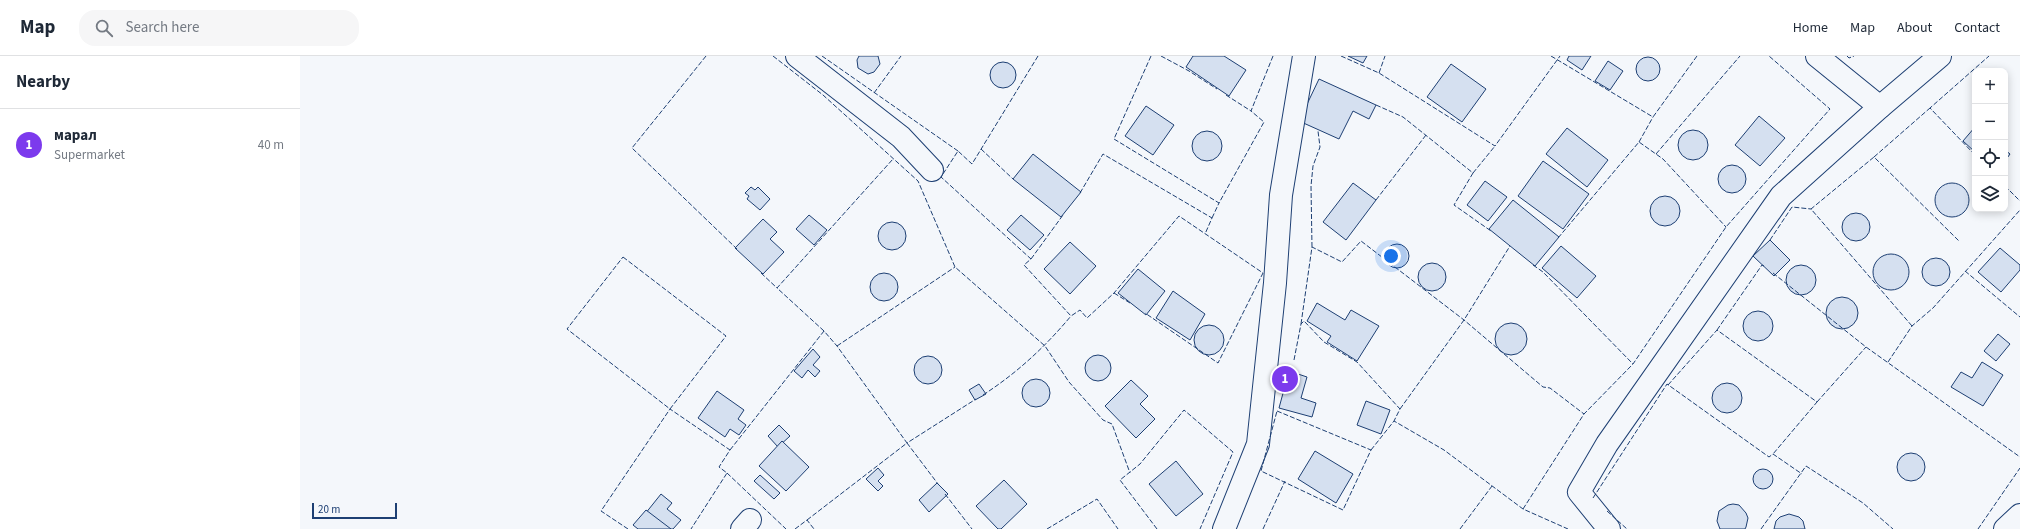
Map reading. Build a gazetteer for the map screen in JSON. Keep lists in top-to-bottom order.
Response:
{
  "scale_bar": "20 m",
  "page": {
    "header": "Map",
    "search": "Search here",
    "nav": [
      "Home",
      "Map",
      "About",
      "Contact"
    ],
    "heading": "Nearby",
    "map_buttons": ["+", "−"],
    "list": [
      {
        "mark": "1",
        "name": "марал",
        "note": "Supermarket",
        "value": "40 m"
      }
    ],
    "pins": "1",
    "scale": "20 m"
  }
}
